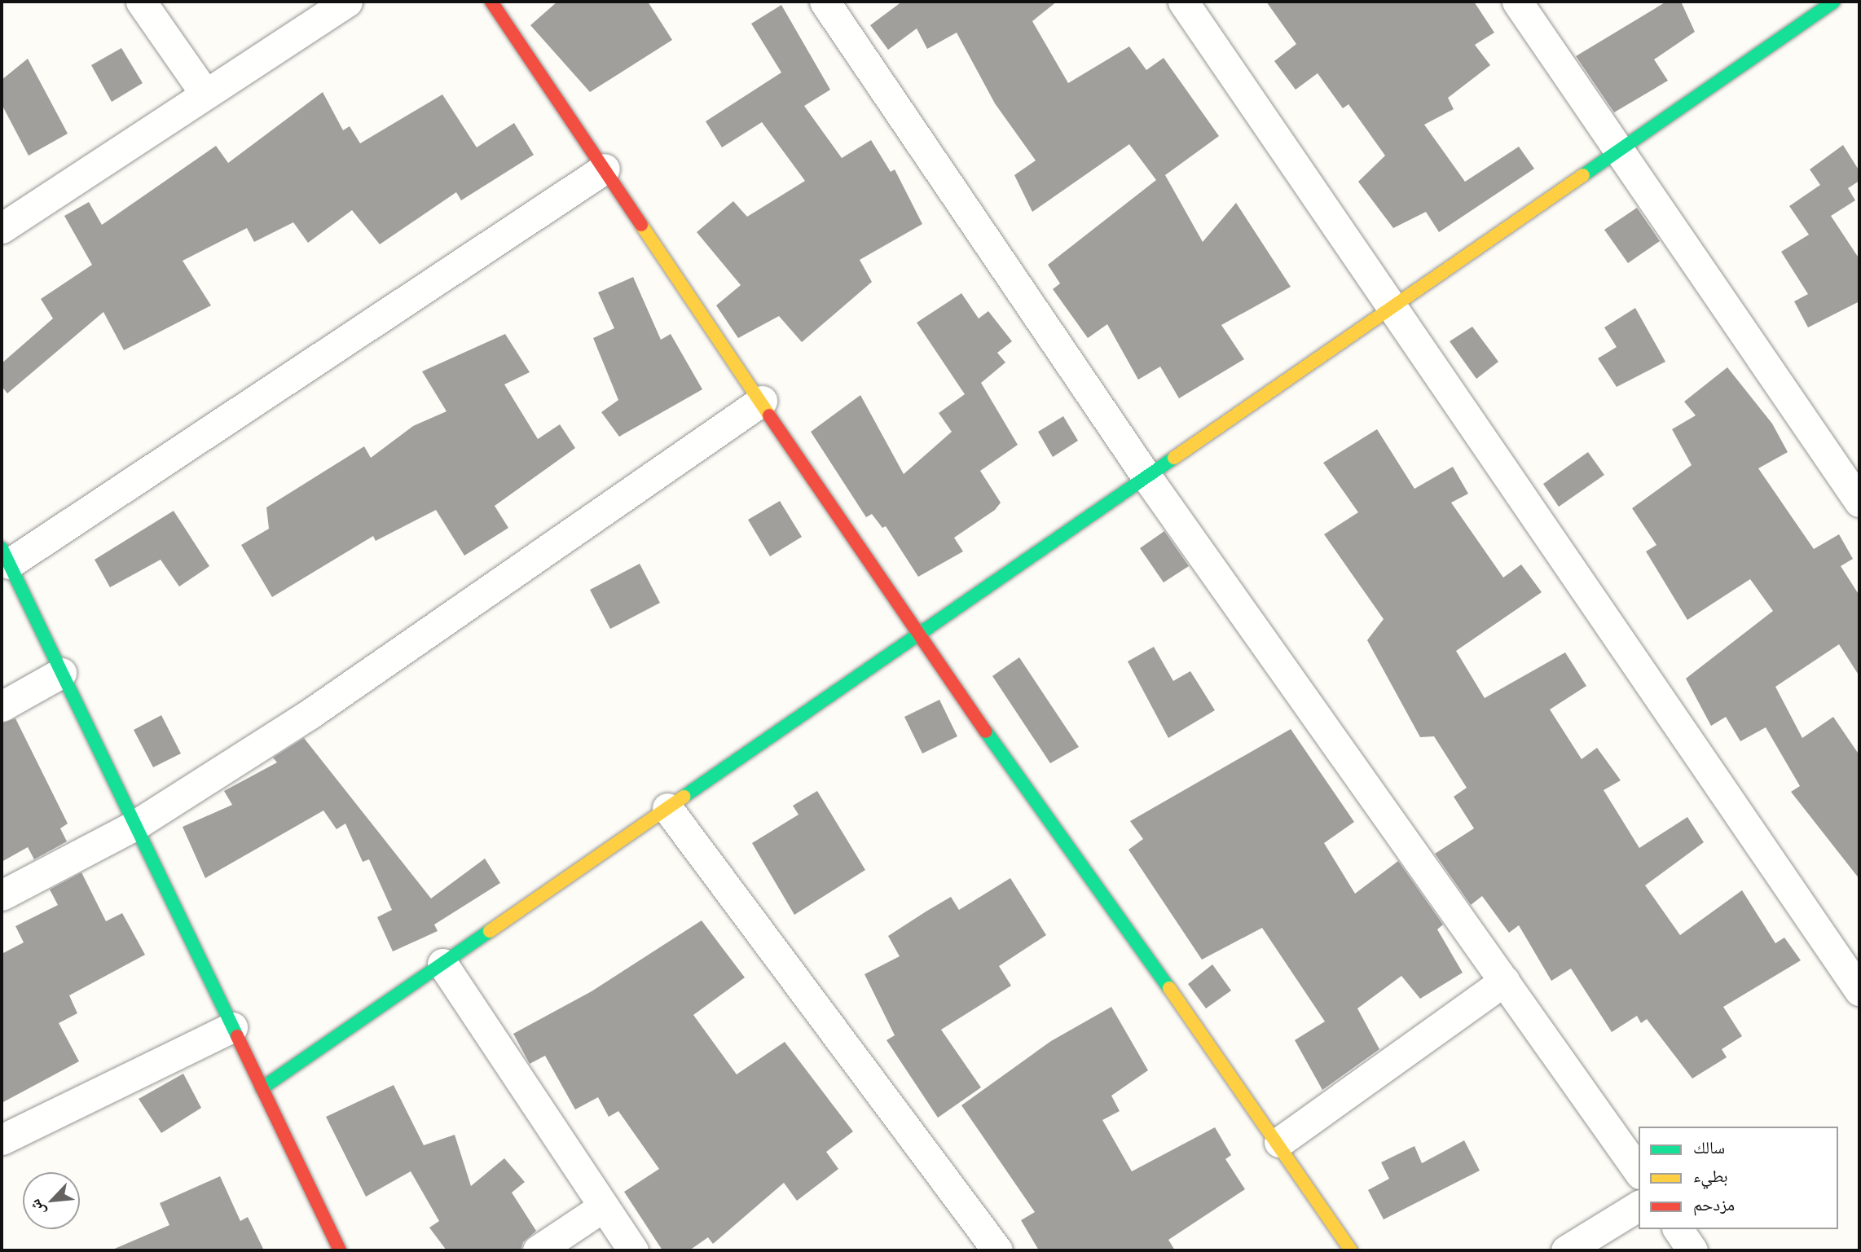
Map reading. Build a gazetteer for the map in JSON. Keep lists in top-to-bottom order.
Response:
{
  "legend": ["سالك", "بطيء", "مزدحم"],
  "north": "bottom left"
}
